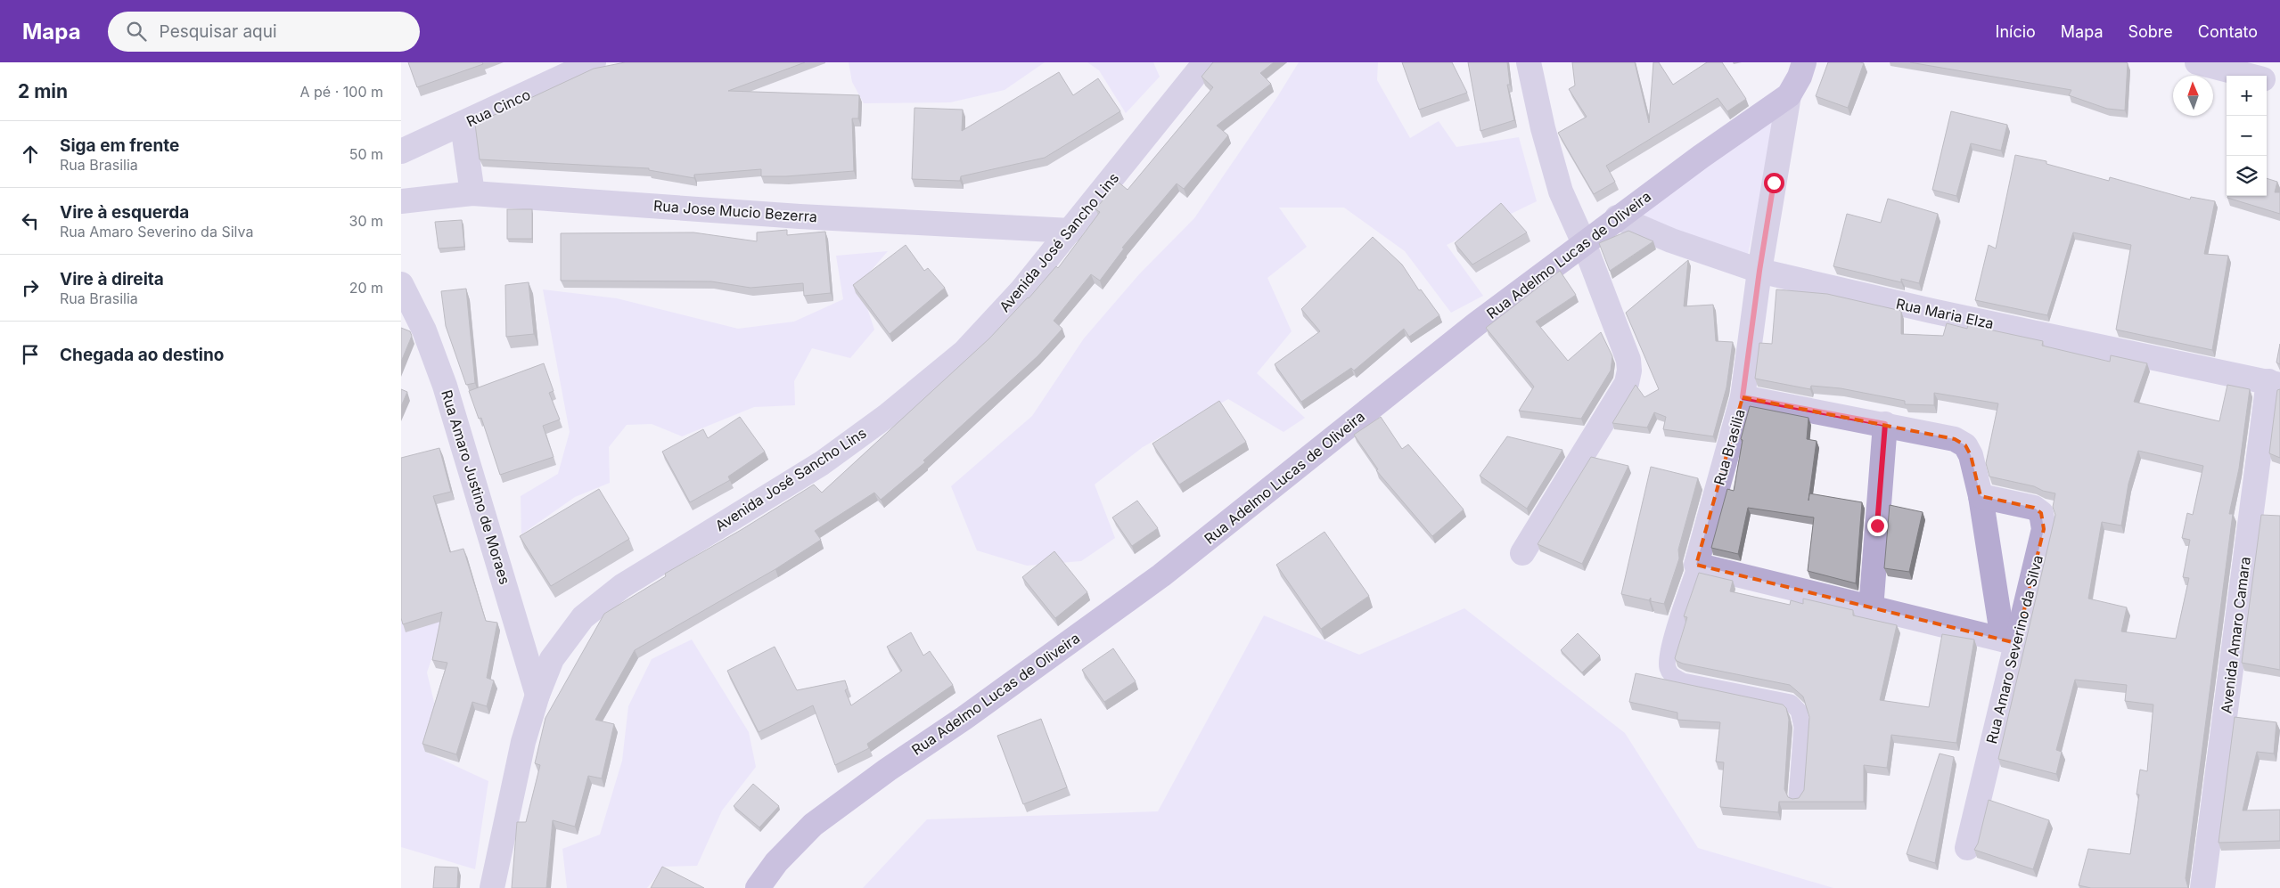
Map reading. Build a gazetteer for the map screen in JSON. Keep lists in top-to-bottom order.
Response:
{
  "streets": {
    "street": [
      "Rua Cinco",
      "Rua Jose Mucio Bezerra",
      "Avenida José Sancho Lins",
      "Rua Adelmo Lucas de Oliveira",
      "Rua Maria Elza",
      "Rua Brasilia",
      "Rua Amaro Justino de Moraes",
      "Avenida Amaro Camara",
      "Rua Amaro Severino da Silva"
    ]
  },
  "crossings": [
    ["Rua Jose Mucio Bezerra", "Avenida José Sancho Lins"],
    ["Avenida José Sancho Lins", "Rua Amaro Justino de Moraes"],
    ["Rua Adelmo Lucas de Oliveira", "Rua Maria Elza"],
    ["Rua Adelmo Lucas de Oliveira", "Rua Brasilia"],
    ["Rua Maria Elza", "Rua Brasilia"],
    ["Rua Maria Elza", "Avenida Amaro Camara"],
    ["Rua Brasilia", "Rua Amaro Severino da Silva"]
  ],
  "north": "top",
  "page": {
    "header": "Mapa",
    "search": "Pesquisar aqui",
    "nav": [
      "Início",
      "Mapa",
      "Sobre",
      "Contato"
    ],
    "heading": ["2 min", "A pé · 100 m"],
    "map_buttons": ["+", "−"],
    "list": [
      ["Siga em frente", "Rua Brasilia", "50 m"],
      ["Vire à esquerda", "Rua Amaro Severino da Silva", "30 m"],
      ["Vire à direita", "Rua Brasilia", "20 m"],
      "Chegada ao destino"
    ]
  }
}
